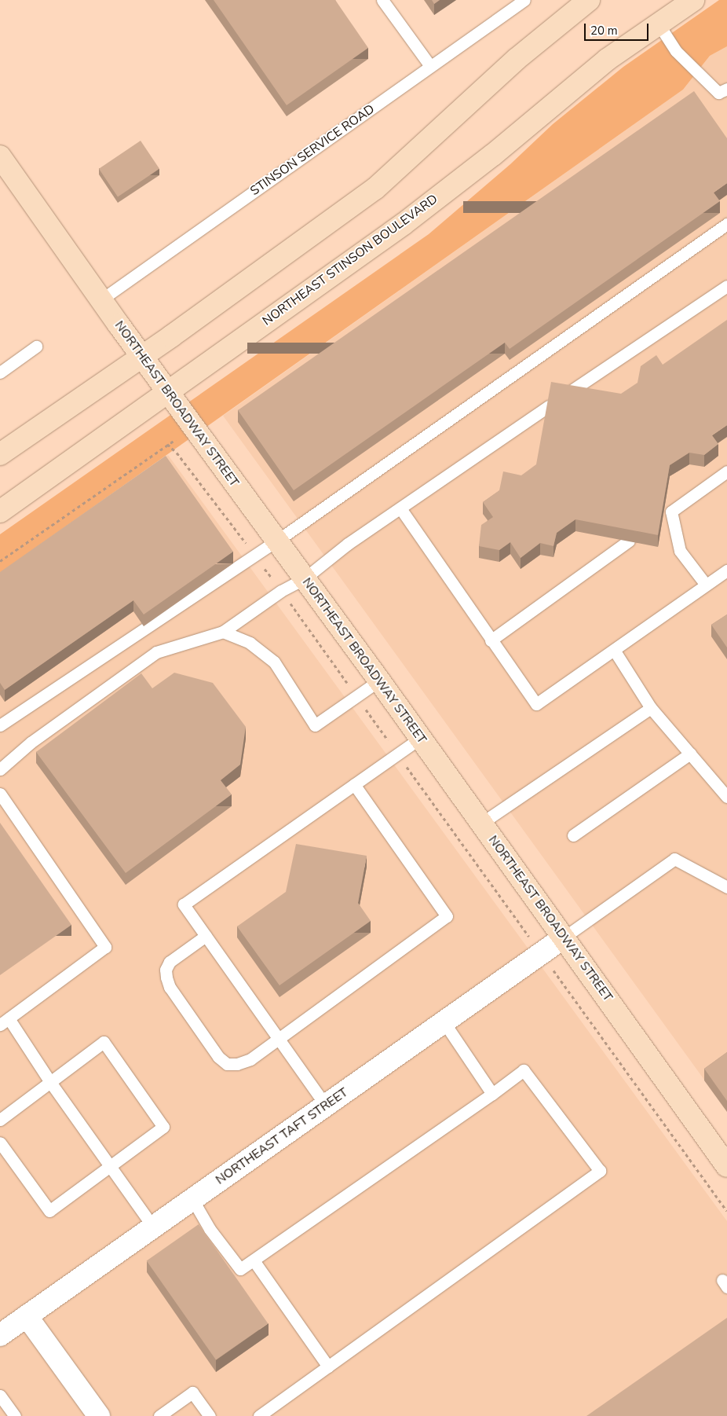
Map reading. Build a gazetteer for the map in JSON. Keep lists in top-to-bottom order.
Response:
{
  "streets": {
    "main road": ["NORTHEAST STINSON BOULEVARD", "NORTHEAST BROADWAY STREET"],
    "street": ["NORTHEAST TAFT STREET"],
    "lane": ["STINSON SERVICE ROAD"]
  },
  "crossings": [
    ["STINSON SERVICE ROAD", "NORTHEAST BROADWAY STREET"],
    ["NORTHEAST STINSON BOULEVARD", "NORTHEAST BROADWAY STREET"],
    ["NORTHEAST BROADWAY STREET", "NORTHEAST TAFT STREET"]
  ],
  "scale_bar": "20 m"
}
